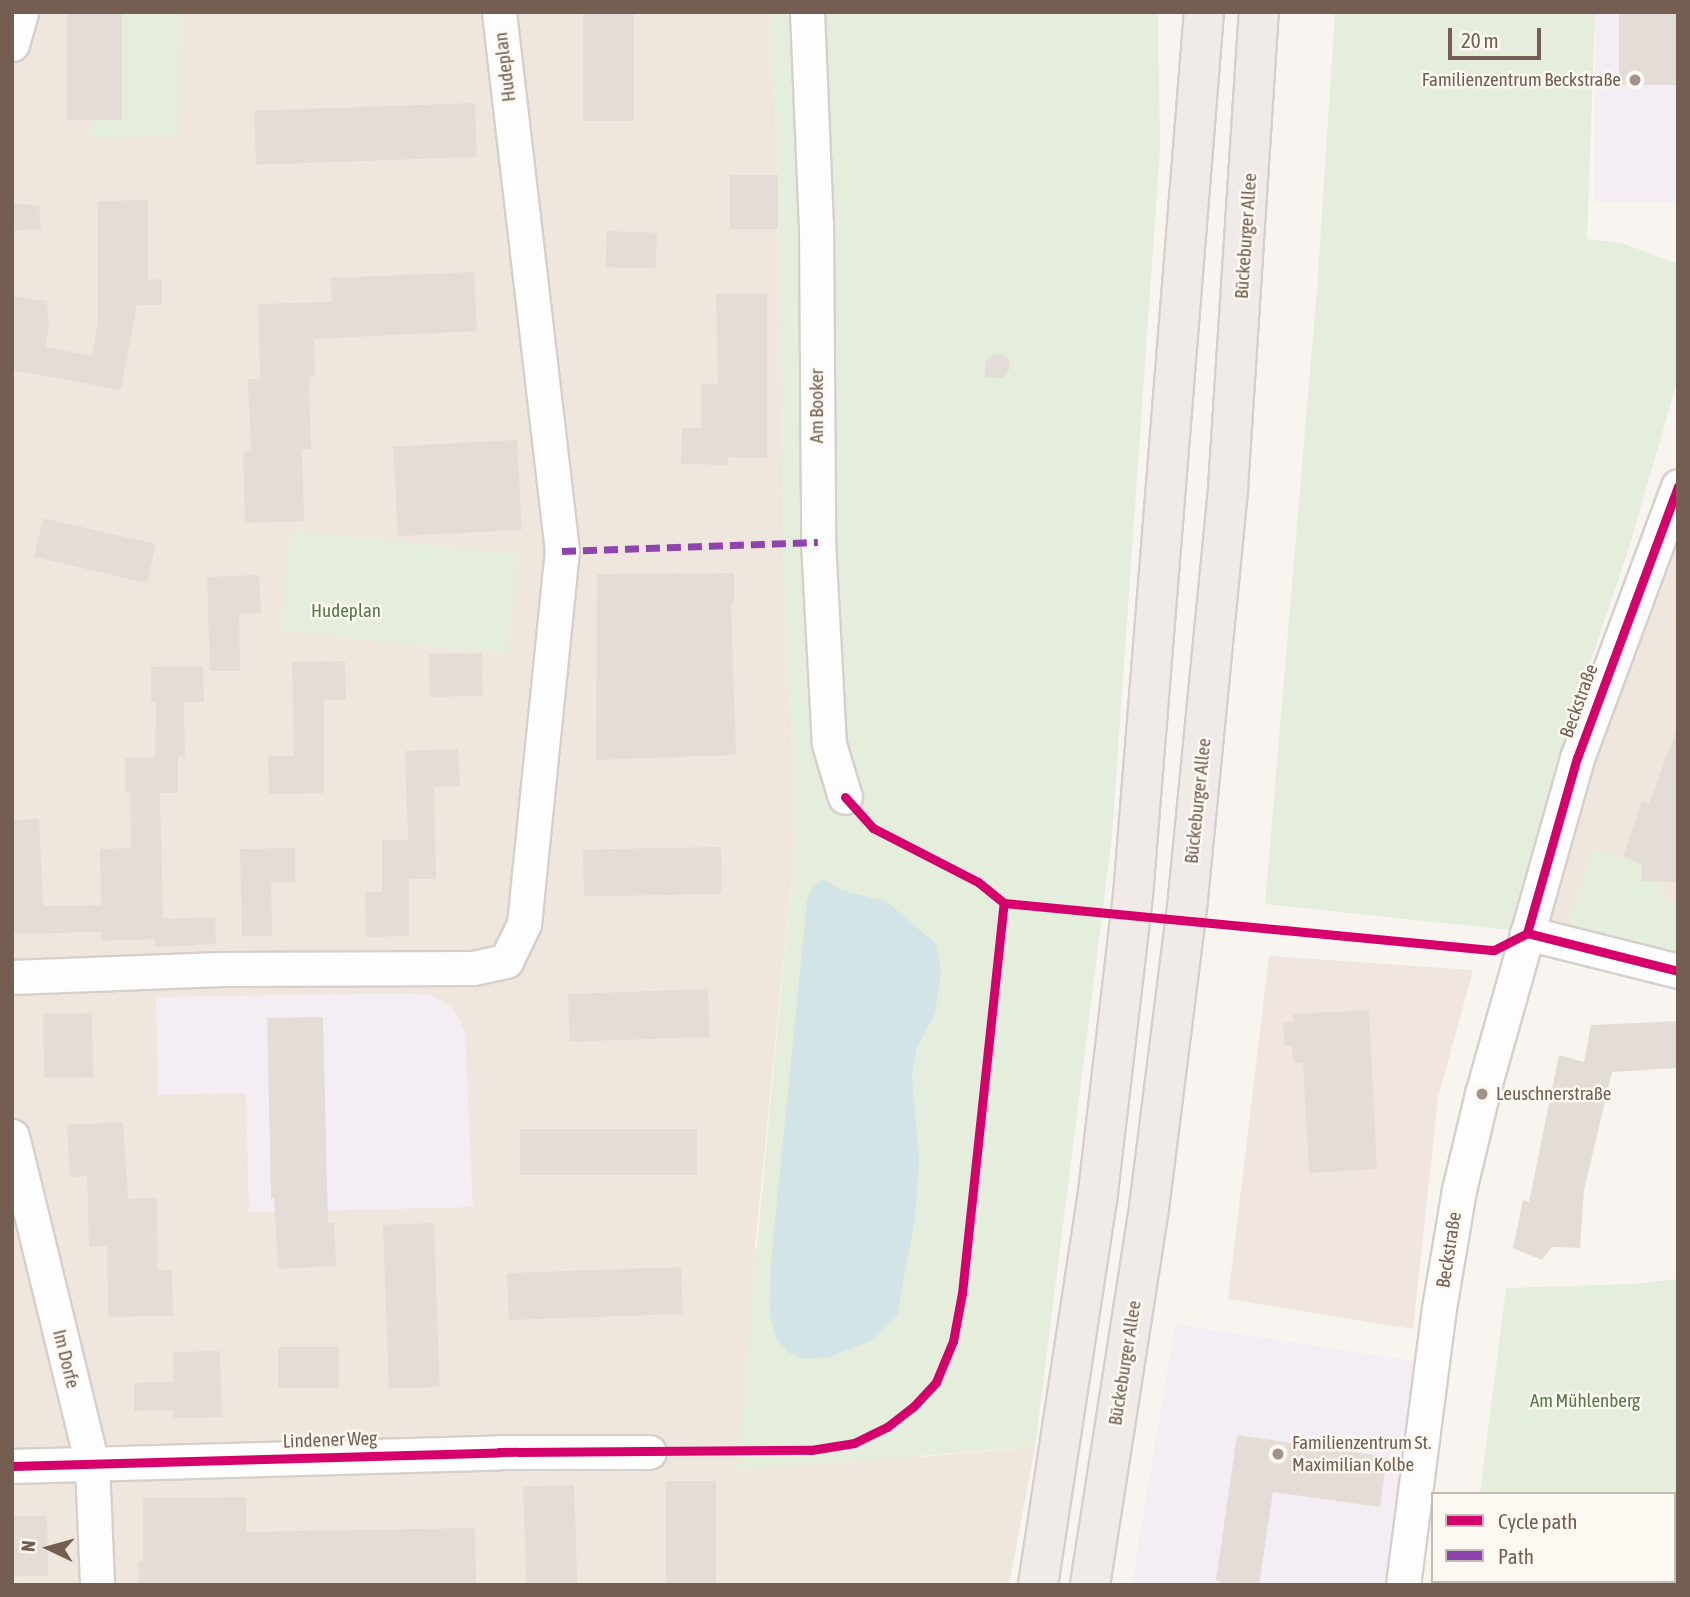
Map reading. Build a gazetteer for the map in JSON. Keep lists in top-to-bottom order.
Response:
{
  "streets": {
    "highway": ["Bückeburger Allee"],
    "street": [
      "Hudeplan",
      "Am Booker",
      "Beckstraße",
      "Im Dorfe",
      "Lindener Weg"
    ]
  },
  "crossings": [
    ["Im Dorfe", "Lindener Weg"]
  ],
  "parks": ["Hudeplan", "Am Mühlenberg"],
  "places": ["Familienzentrum Beckstraße", "Leuschnerstraße", "Familienzentrum St. Maximilian Kolbe"],
  "legend": ["Cycle path", "Path"],
  "scale_bar": "20 m",
  "north": "left"
}
